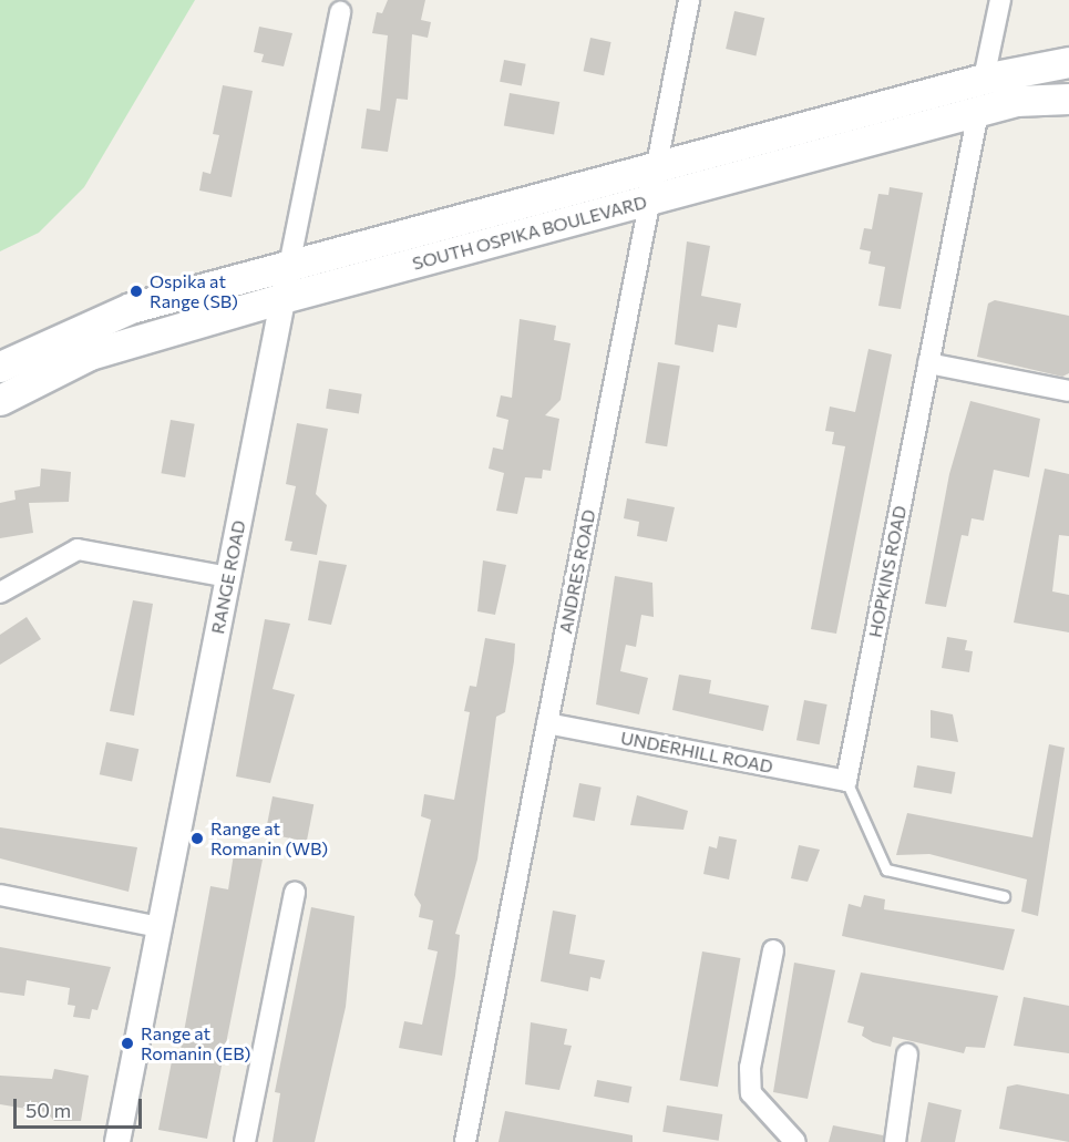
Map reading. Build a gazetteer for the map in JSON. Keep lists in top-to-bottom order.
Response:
{
  "streets": {
    "main road": ["SOUTH OSPIKA BOULEVARD"],
    "street": [
      "ANDRES ROAD",
      "HOPKINS ROAD",
      "RANGE ROAD",
      "UNDERHILL ROAD"
    ]
  },
  "crossings": [
    ["SOUTH OSPIKA BOULEVARD", "ANDRES ROAD"],
    ["SOUTH OSPIKA BOULEVARD", "HOPKINS ROAD"],
    ["SOUTH OSPIKA BOULEVARD", "RANGE ROAD"],
    ["ANDRES ROAD", "UNDERHILL ROAD"],
    ["HOPKINS ROAD", "UNDERHILL ROAD"]
  ],
  "places": ["Ospika at Range (SB)", "Range at Romanin (WB)", "Range at Romanin (EB)"],
  "scale_bar": "50 m"
}
